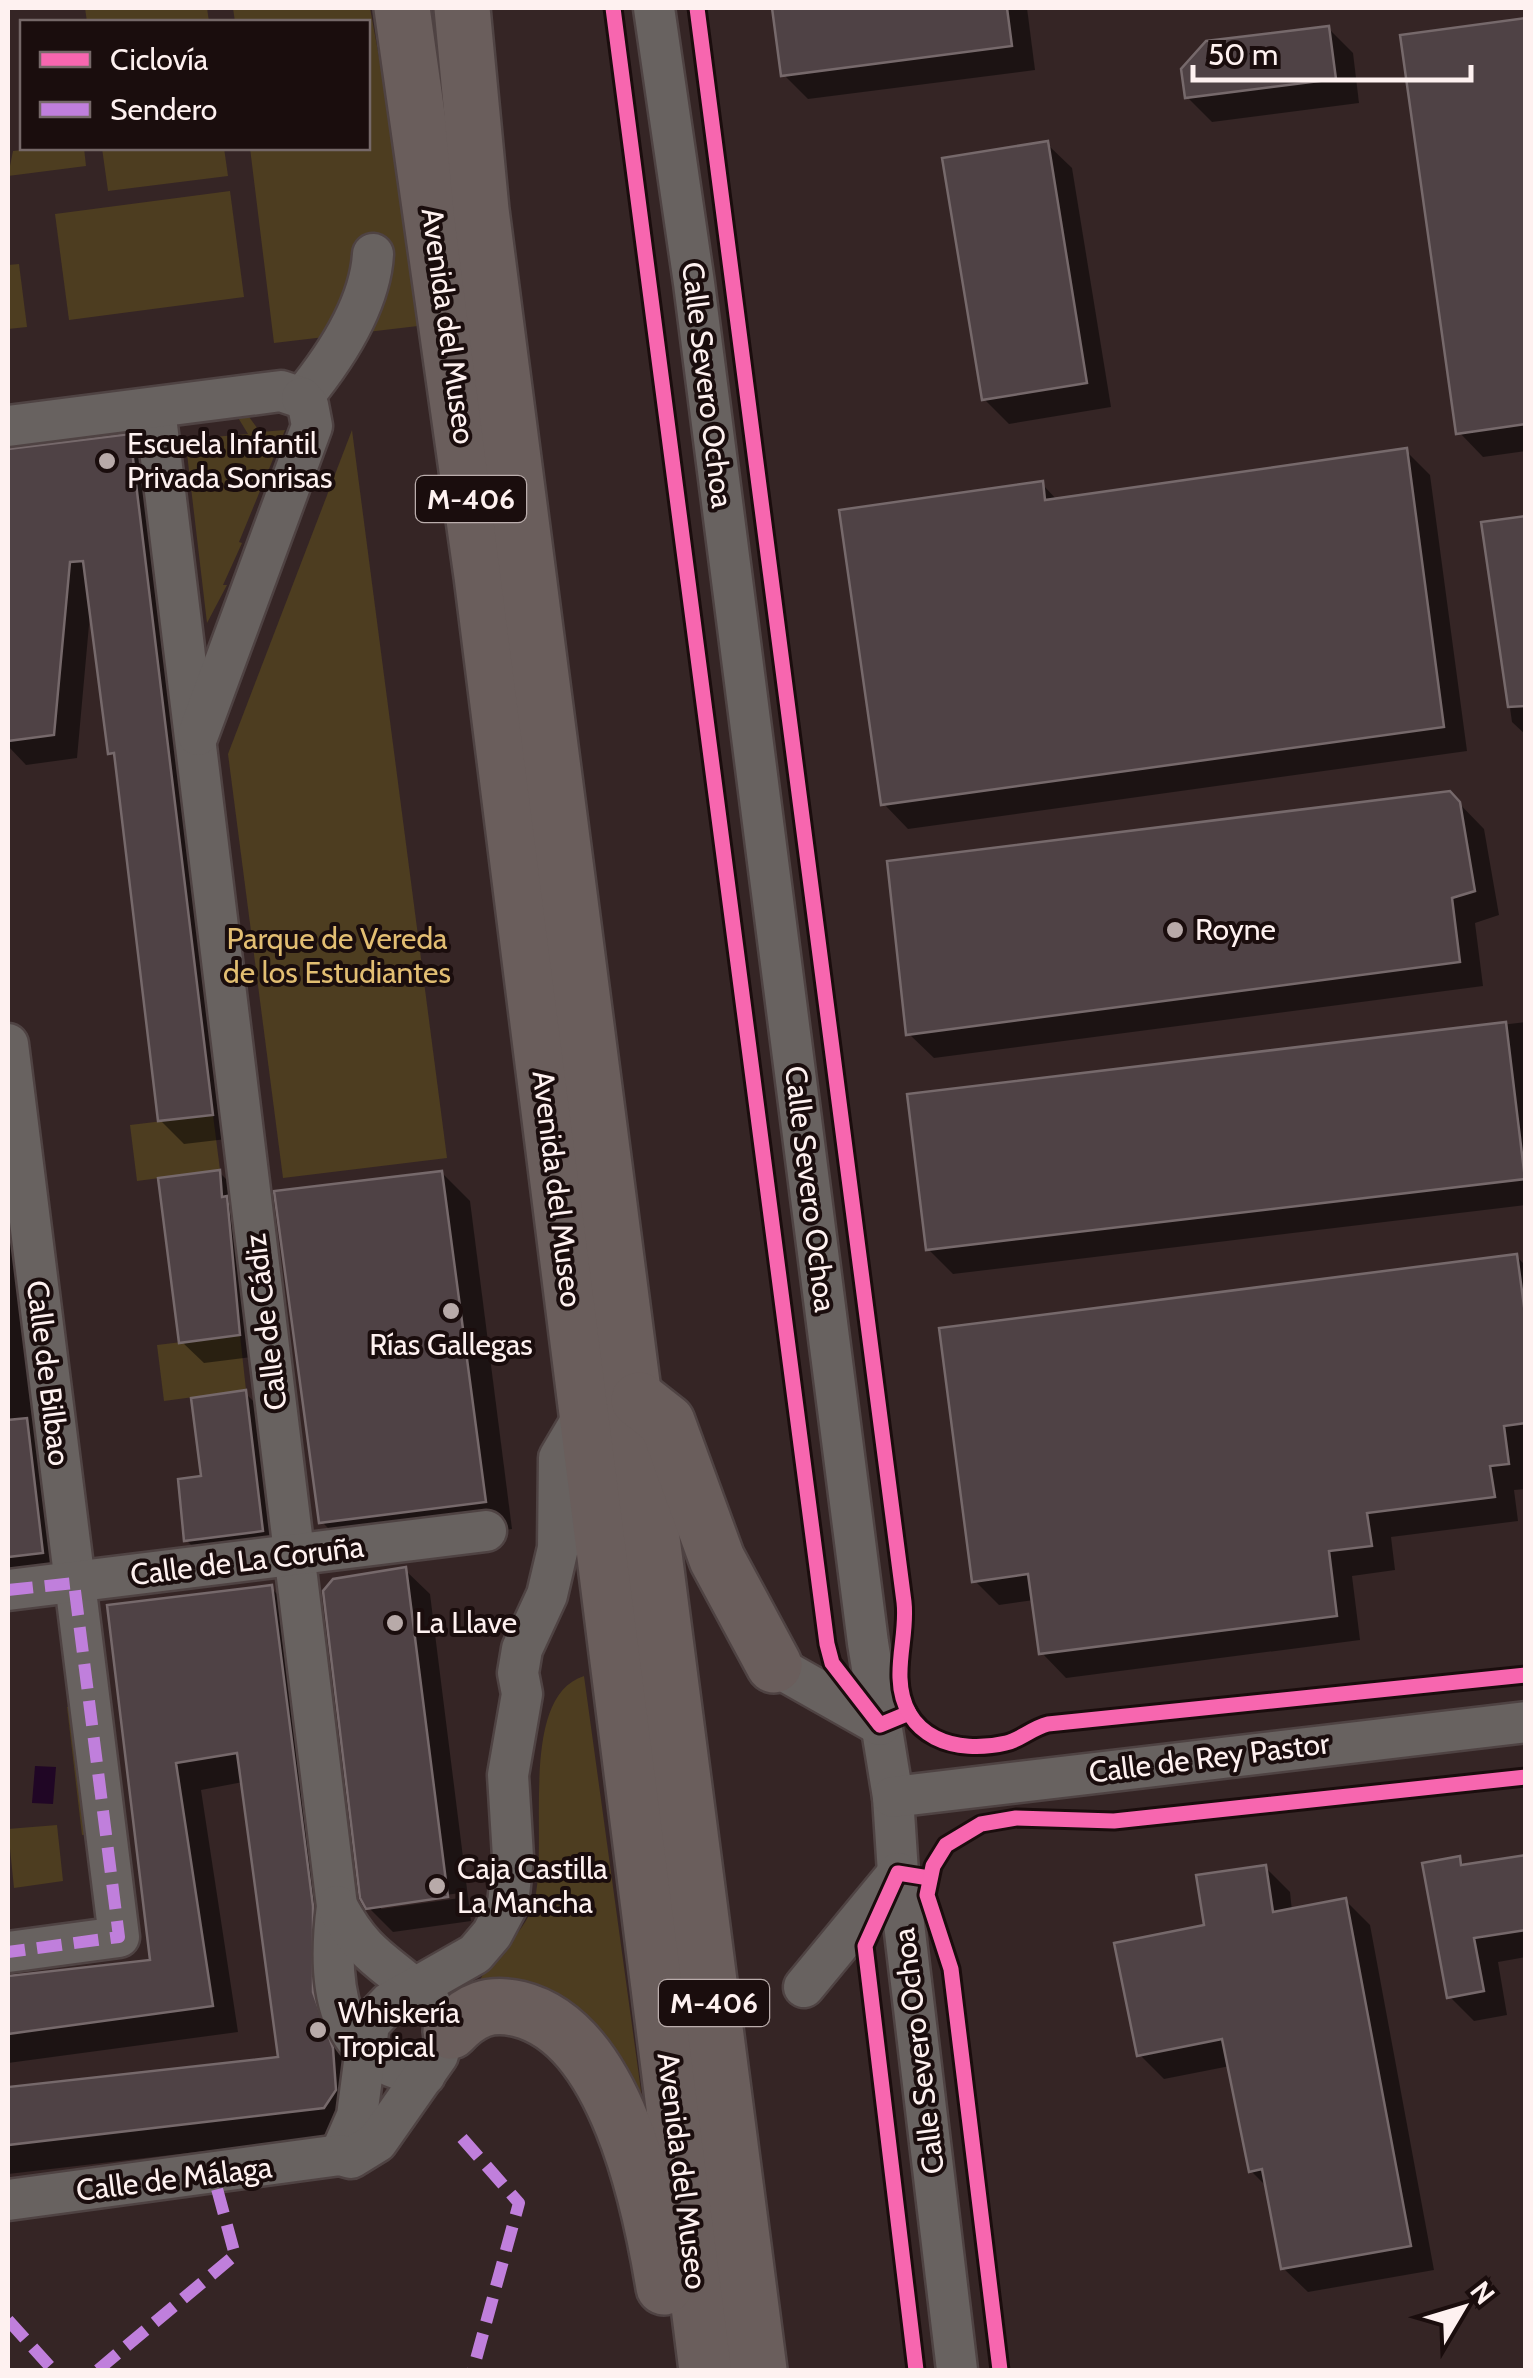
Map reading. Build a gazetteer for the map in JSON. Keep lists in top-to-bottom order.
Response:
{
  "streets": {
    "highway": ["Avenida del Museo", "M-406"],
    "street": [
      "Calle Severo Ochoa",
      "Calle de Cádiz",
      "Calle de Bilbao",
      "Calle de La Coruña",
      "Calle de Rey Pastor",
      "Calle de Málaga"
    ]
  },
  "crossings": [
    ["Calle Severo Ochoa", "Calle de Rey Pastor"],
    ["Calle de Cádiz", "Calle de La Coruña"],
    ["Calle de Cádiz", "Calle de Málaga"],
    ["Calle de Bilbao", "Calle de La Coruña"]
  ],
  "parks": ["Parque de Vereda de los Estudiantes"],
  "places": [
    "Escuela Infantil Privada Sonrisas",
    "Royne",
    "Rías Gallegas",
    "La Llave",
    "Caja Castilla La Mancha",
    "Whiskería Tropical"
  ],
  "legend": ["Ciclovía", "Sendero"],
  "scale_bar": "50 m",
  "north": "top right"
}
